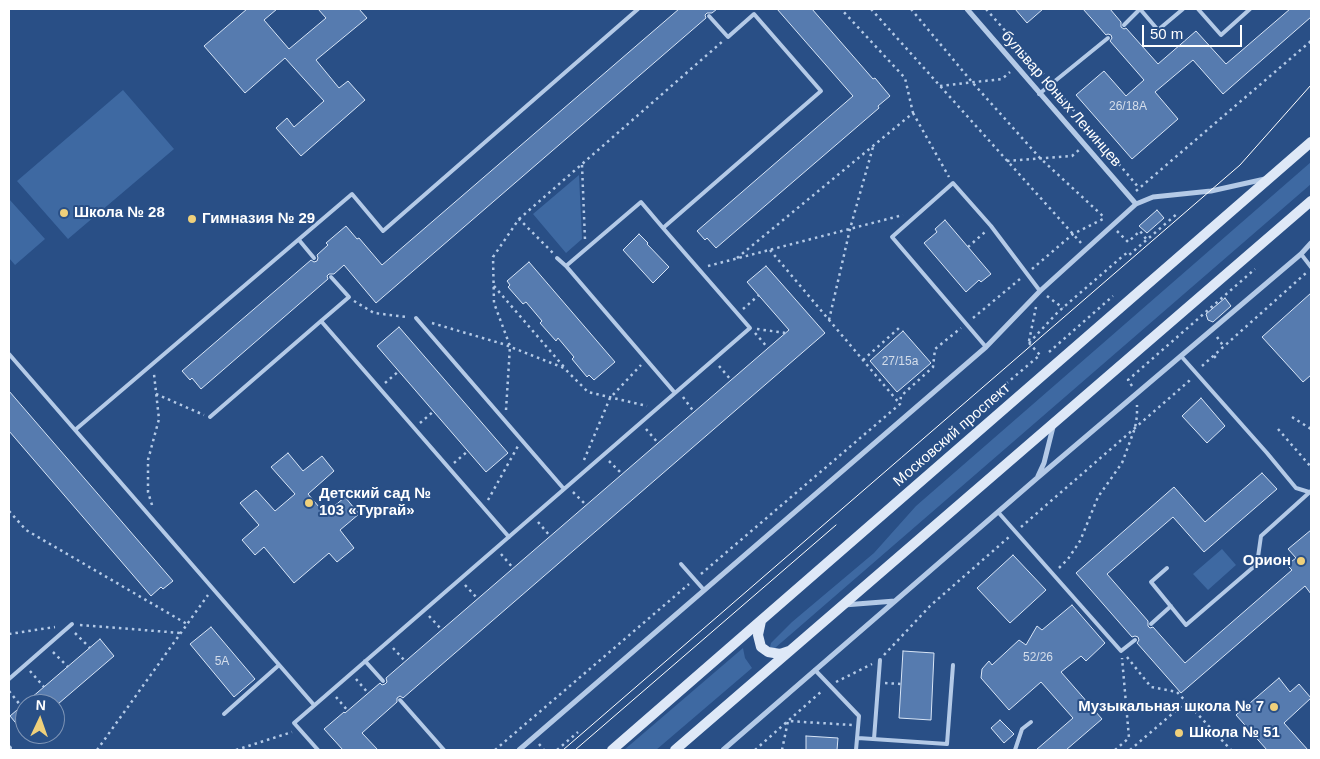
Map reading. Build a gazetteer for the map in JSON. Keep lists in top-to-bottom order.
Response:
{
  "streets": {
    "main road": ["Московский проспект"],
    "street": ["бульвар Юных Ленинцев"]
  },
  "places": [
    "Школа № 28",
    "Гимназия № 29",
    "Детский сад № 103 «Тургай»",
    "Орион",
    "Музыкальная школа № 7",
    "Школа № 51"
  ],
  "house_numbers": [
    "26/18А",
    "27/15а",
    "52/26",
    "5А"
  ],
  "scale_bar": "50 m",
  "north": "top"
}
